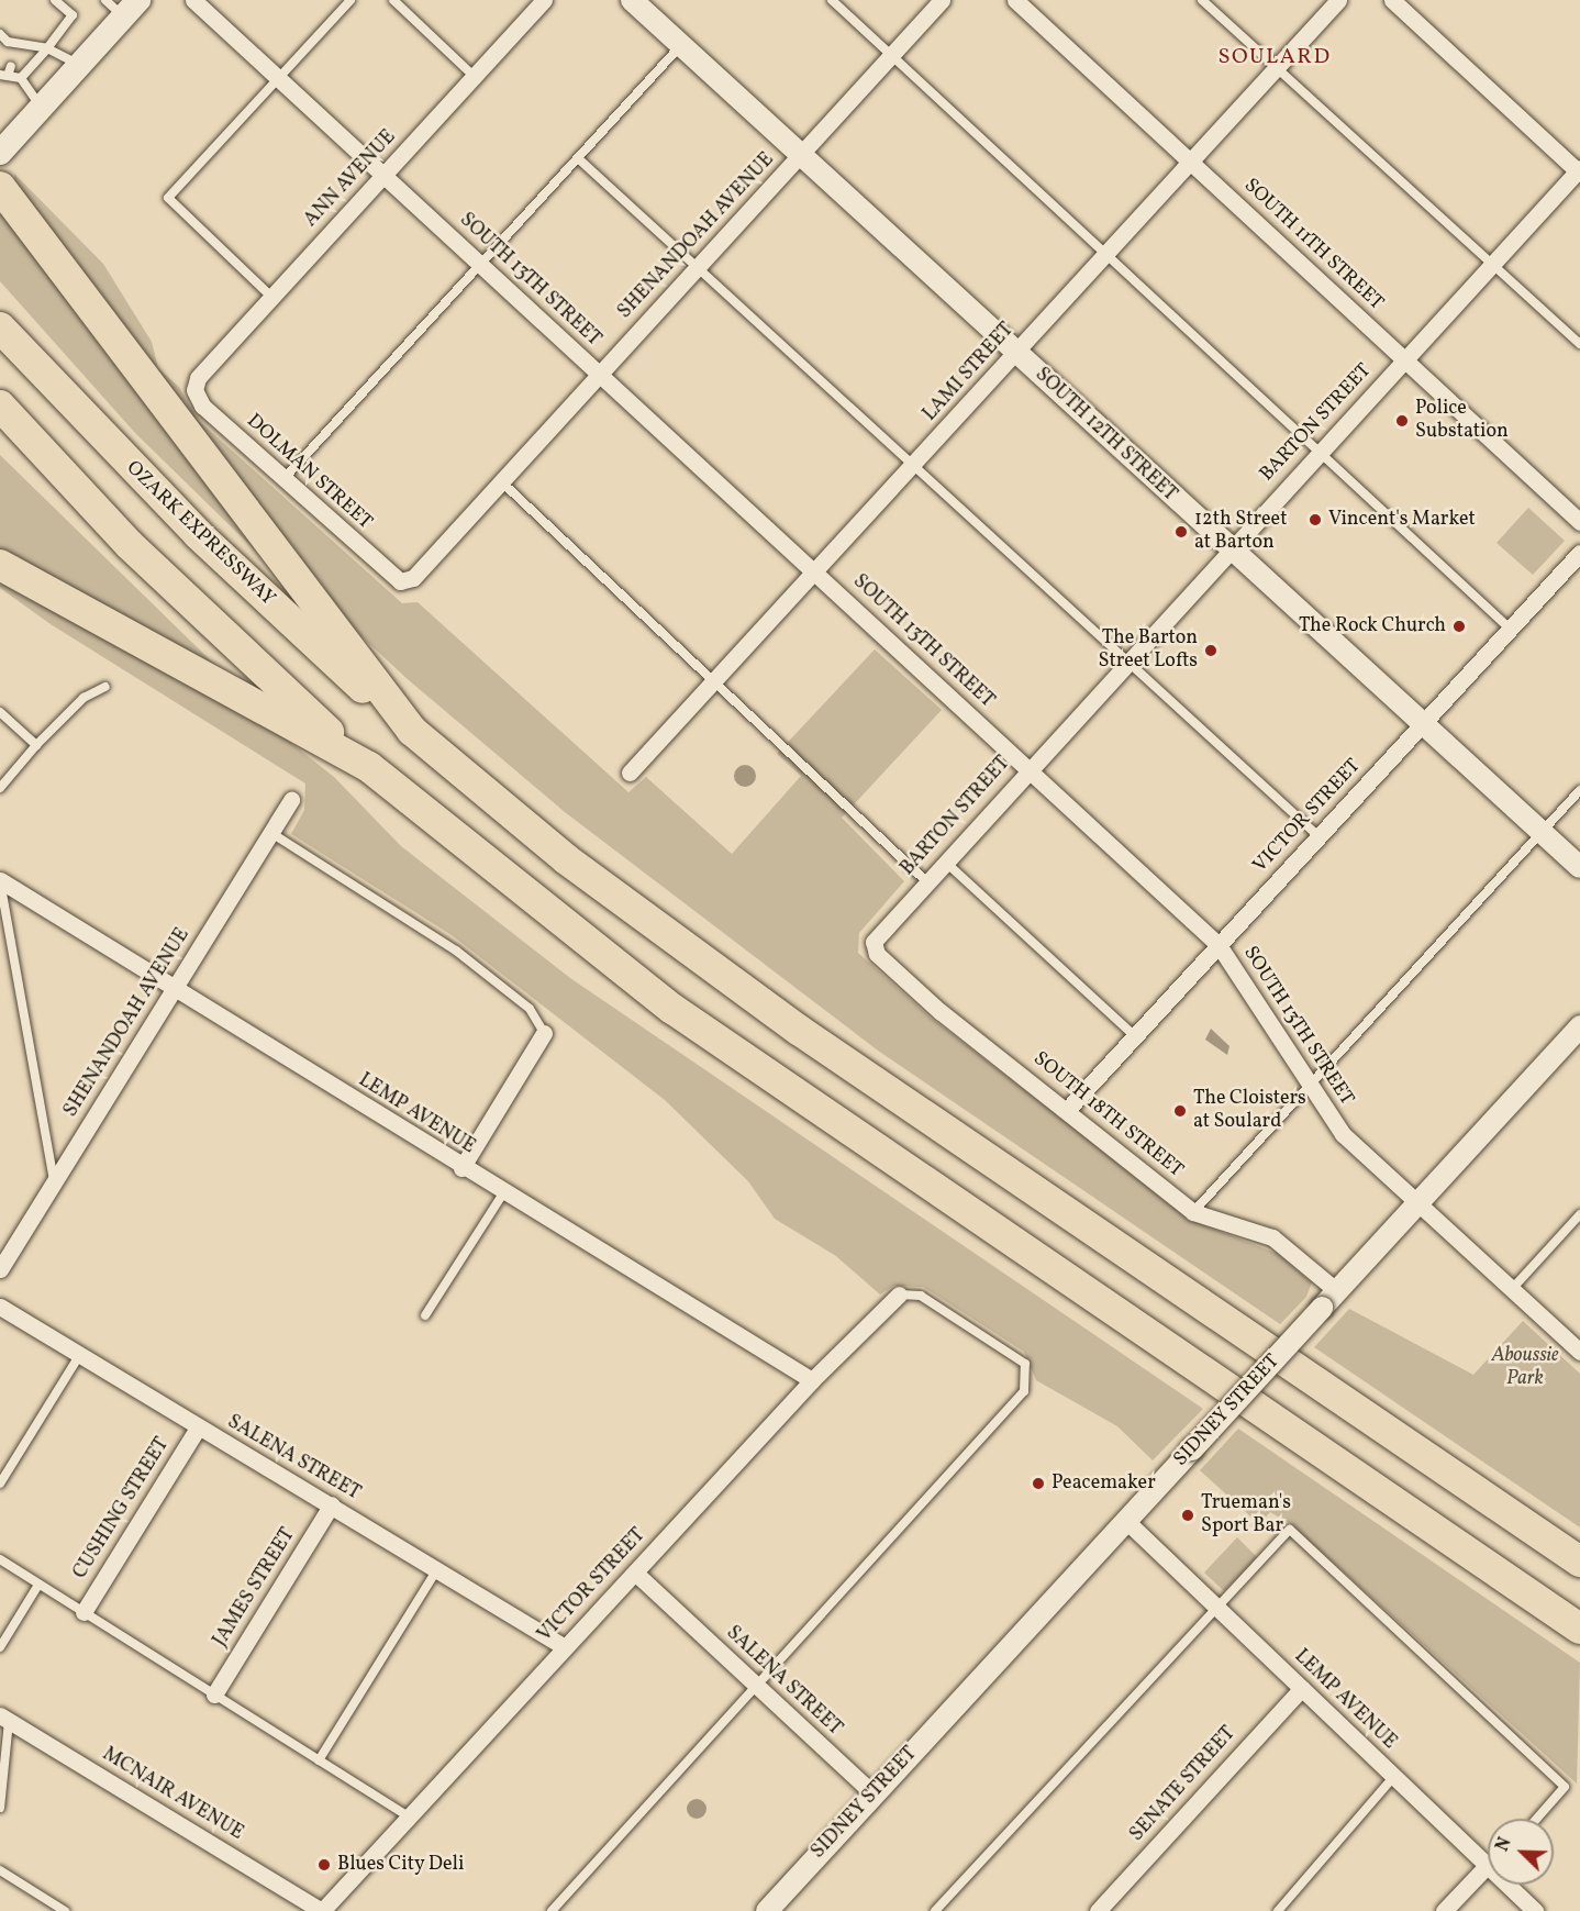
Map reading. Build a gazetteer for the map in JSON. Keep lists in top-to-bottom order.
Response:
{
  "streets": {
    "highway": ["OZARK EXPRESSWAY"],
    "street": [
      "ANN AVENUE",
      "SHENANDOAH AVENUE",
      "SOUTH 11TH STREET",
      "SOUTH 13TH STREET",
      "LAMI STREET",
      "BARTON STREET",
      "SOUTH 12TH STREET",
      "DOLMAN STREET",
      "VICTOR STREET",
      "LEMP AVENUE",
      "SOUTH 18TH STREET",
      "SIDNEY STREET",
      "SALENA STREET",
      "CUSHING STREET",
      "JAMES STREET",
      "SENATE STREET",
      "MCNAIR AVENUE"
    ]
  },
  "crossings": [
    ["ANN AVENUE", "SOUTH 13TH STREET"],
    ["ANN AVENUE", "DOLMAN STREET"],
    ["SHENANDOAH AVENUE", "SOUTH 13TH STREET"],
    ["SHENANDOAH AVENUE", "SOUTH 12TH STREET"],
    ["SHENANDOAH AVENUE", "DOLMAN STREET"],
    ["SHENANDOAH AVENUE", "LEMP AVENUE"],
    ["SOUTH 11TH STREET", "LAMI STREET"],
    ["SOUTH 11TH STREET", "BARTON STREET"],
    ["SOUTH 13TH STREET", "LAMI STREET"],
    ["SOUTH 13TH STREET", "BARTON STREET"],
    ["SOUTH 13TH STREET", "VICTOR STREET"],
    ["SOUTH 13TH STREET", "SIDNEY STREET"],
    ["LAMI STREET", "SOUTH 12TH STREET"],
    ["BARTON STREET", "SOUTH 12TH STREET"],
    ["BARTON STREET", "SOUTH 18TH STREET"],
    ["SOUTH 12TH STREET", "VICTOR STREET"],
    ["VICTOR STREET", "LEMP AVENUE"],
    ["VICTOR STREET", "SOUTH 18TH STREET"],
    ["VICTOR STREET", "SALENA STREET"],
    ["VICTOR STREET", "MCNAIR AVENUE"],
    ["LEMP AVENUE", "SIDNEY STREET"],
    ["LEMP AVENUE", "SENATE STREET"],
    ["SOUTH 18TH STREET", "SIDNEY STREET"],
    ["SIDNEY STREET", "SALENA STREET"],
    ["SALENA STREET", "CUSHING STREET"],
    ["SALENA STREET", "JAMES STREET"]
  ],
  "districts": ["SOULARD"],
  "parks": ["Aboussie Park"],
  "places": [
    "Police Substation",
    "Vincent's Market",
    "12th Street at Barton",
    "The Rock Church",
    "The Barton Street Lofts",
    "The Cloisters at Soulard",
    "Peacemaker",
    "Trueman's Sport Bar",
    "Blues City Deli"
  ],
  "north": "top left"
}
